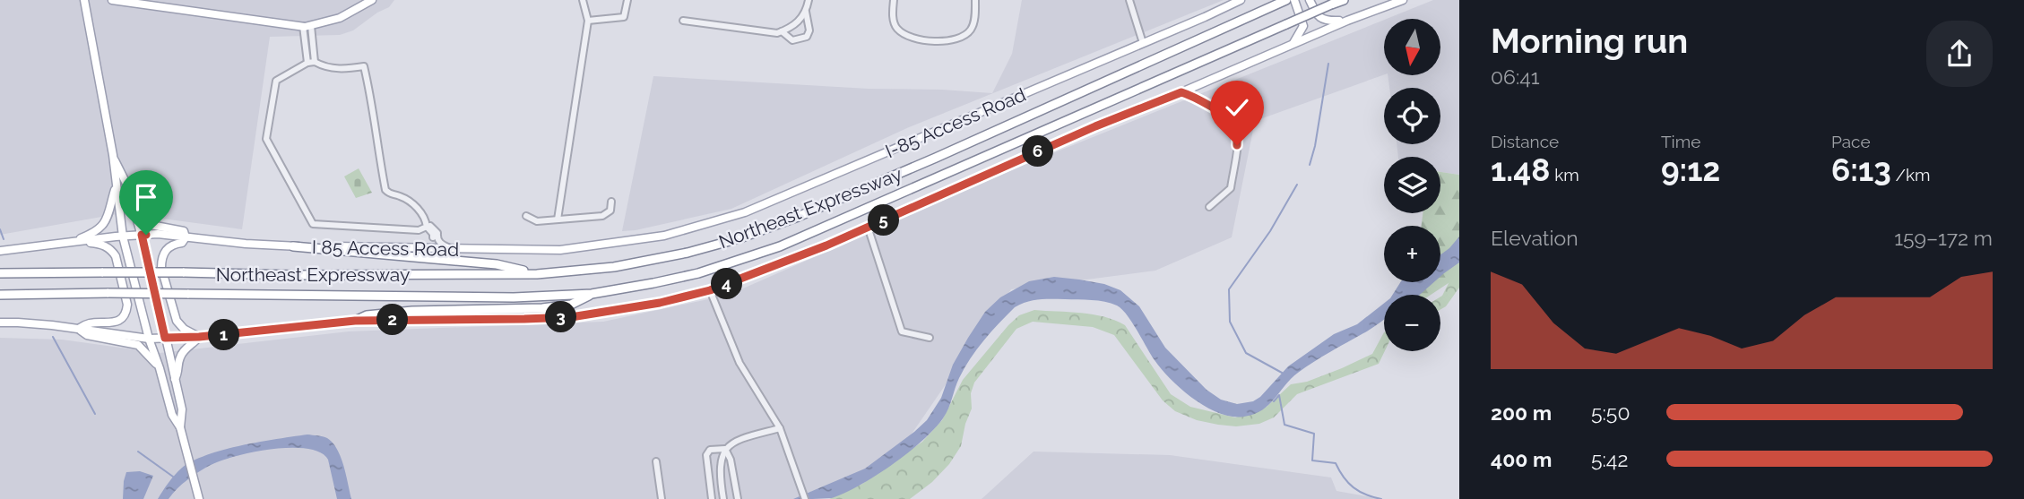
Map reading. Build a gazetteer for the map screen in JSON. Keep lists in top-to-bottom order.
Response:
{
  "streets": {
    "highway": ["Northeast Expressway"],
    "main road": ["I-85 Access Road", "I 85 Access Road"]
  },
  "crossings": [
    ["I-85 Access Road", "I 85 Access Road"]
  ],
  "north": "bottom",
  "page": {
    "heading": ["Morning run", "06:41"],
    "map_buttons": ["+", "−"],
    "stats": [
      ["Distance", "1.48 km"],
      ["Time", "9:12"],
      ["Pace", "6:13 /km"]
    ],
    "pins": [
      "6",
      "5",
      "4",
      "3",
      "2",
      "1"
    ],
    "chart": ["Elevation", "159–172 m"],
    "list": [
      {
        "name": "200 m",
        "note": "5:50"
      },
      {
        "name": "400 m",
        "note": "5:42"
      }
    ]
  }
}
